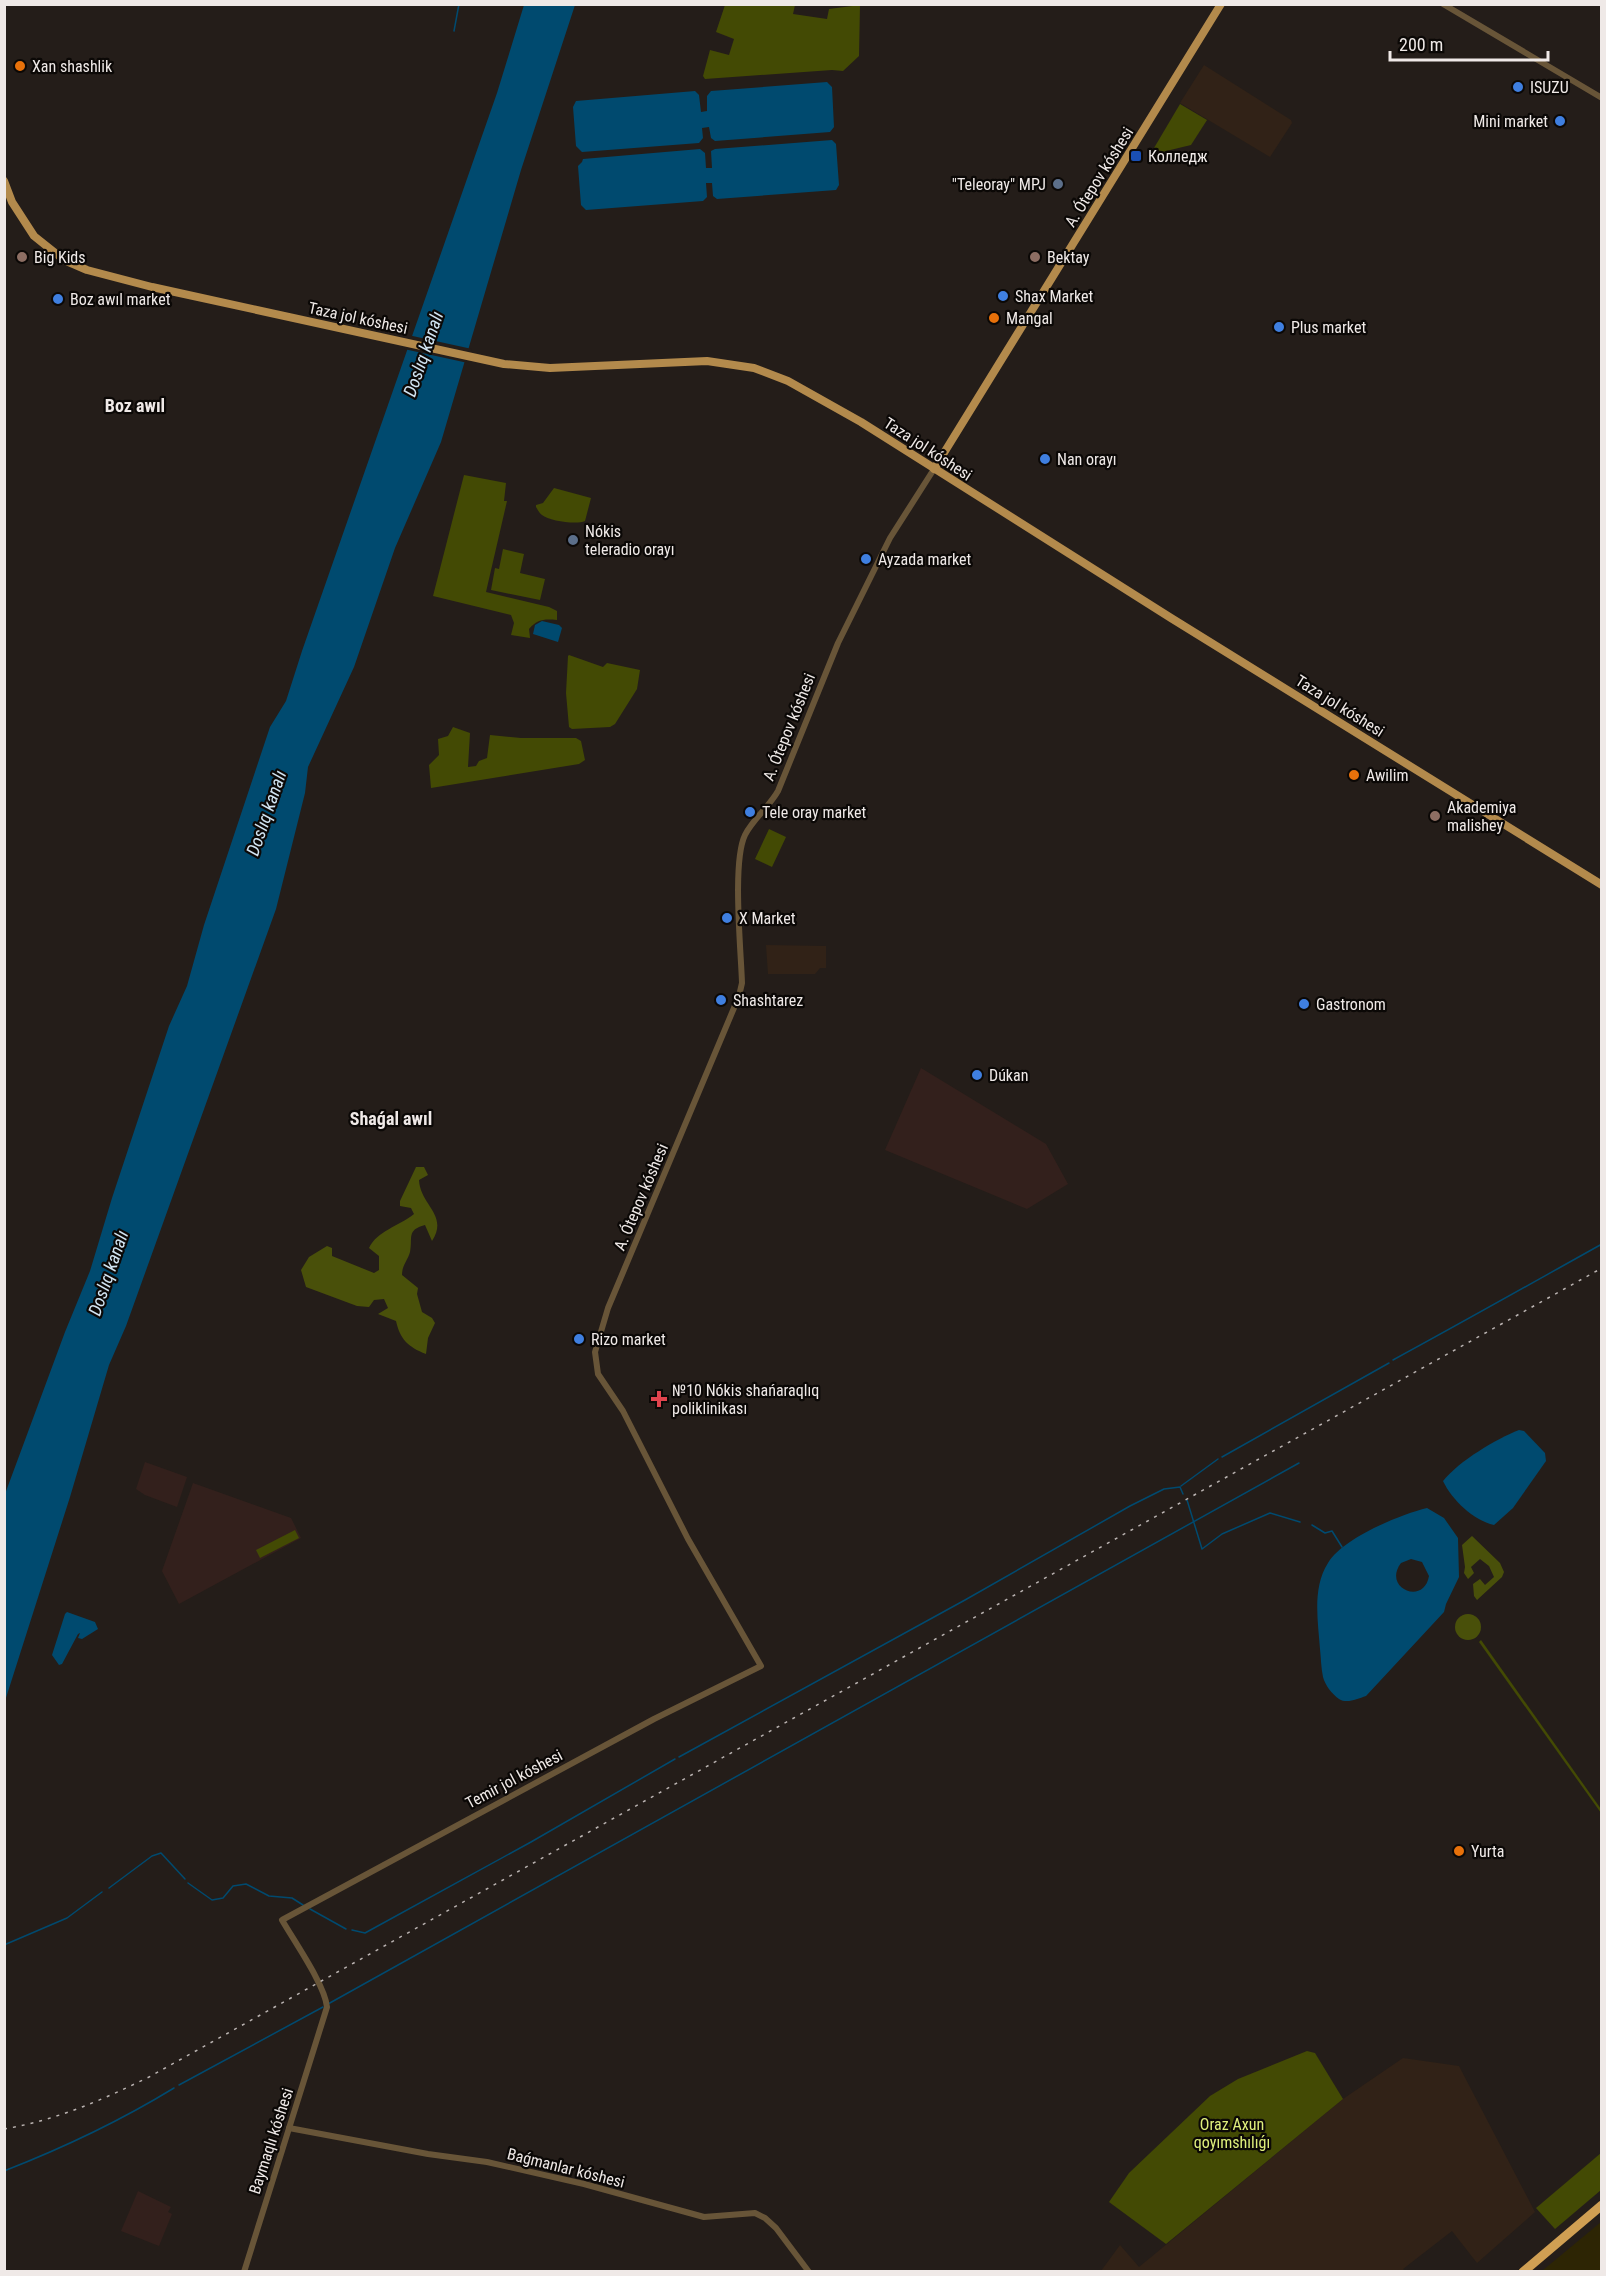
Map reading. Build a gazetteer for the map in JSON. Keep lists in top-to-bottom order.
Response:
{
  "streets": {
    "main road": ["A. Ótepov kóshesi", "Taza jol kóshesi"],
    "street": ["Temir jol kóshesi", "Baymaqlı kóshesi", "Baǵmanlar kóshesi"]
  },
  "crossings": [
    ["A. Ótepov kóshesi", "Taza jol kóshesi"],
    ["A. Ótepov kóshesi", "Temir jol kóshesi"],
    ["Temir jol kóshesi", "Baymaqlı kóshesi"],
    ["Baymaqlı kóshesi", "Baǵmanlar kóshesi"]
  ],
  "districts": ["Boz awıl", "Shaǵal awıl"],
  "water": ["Doslıq kanalı"],
  "parks": ["Oraz Axun qoyımshılıǵı"],
  "places": {
    "other": [
      "Xan shashlik",
      "ISUZU",
      "Mini market",
      "\"Teleoray\" MPJ",
      "Big Kids",
      "Bektay",
      "Shax Market",
      "Boz awıl market",
      "Mangal",
      "Plus market",
      "Nan orayı",
      "Nókis teleradio orayı",
      "Ayzada market",
      "Awilim",
      "Tele oray market",
      "Akademiya malishey",
      "X Market",
      "Shashtarez",
      "Gastronom",
      "Dúkan",
      "Rizo market",
      "Yurta"
    ],
    "transit": ["Колледж"],
    "health": ["№10 Nókis shańaraqlıq poliklinikası"]
  },
  "scale_bar": "200 m"
}
